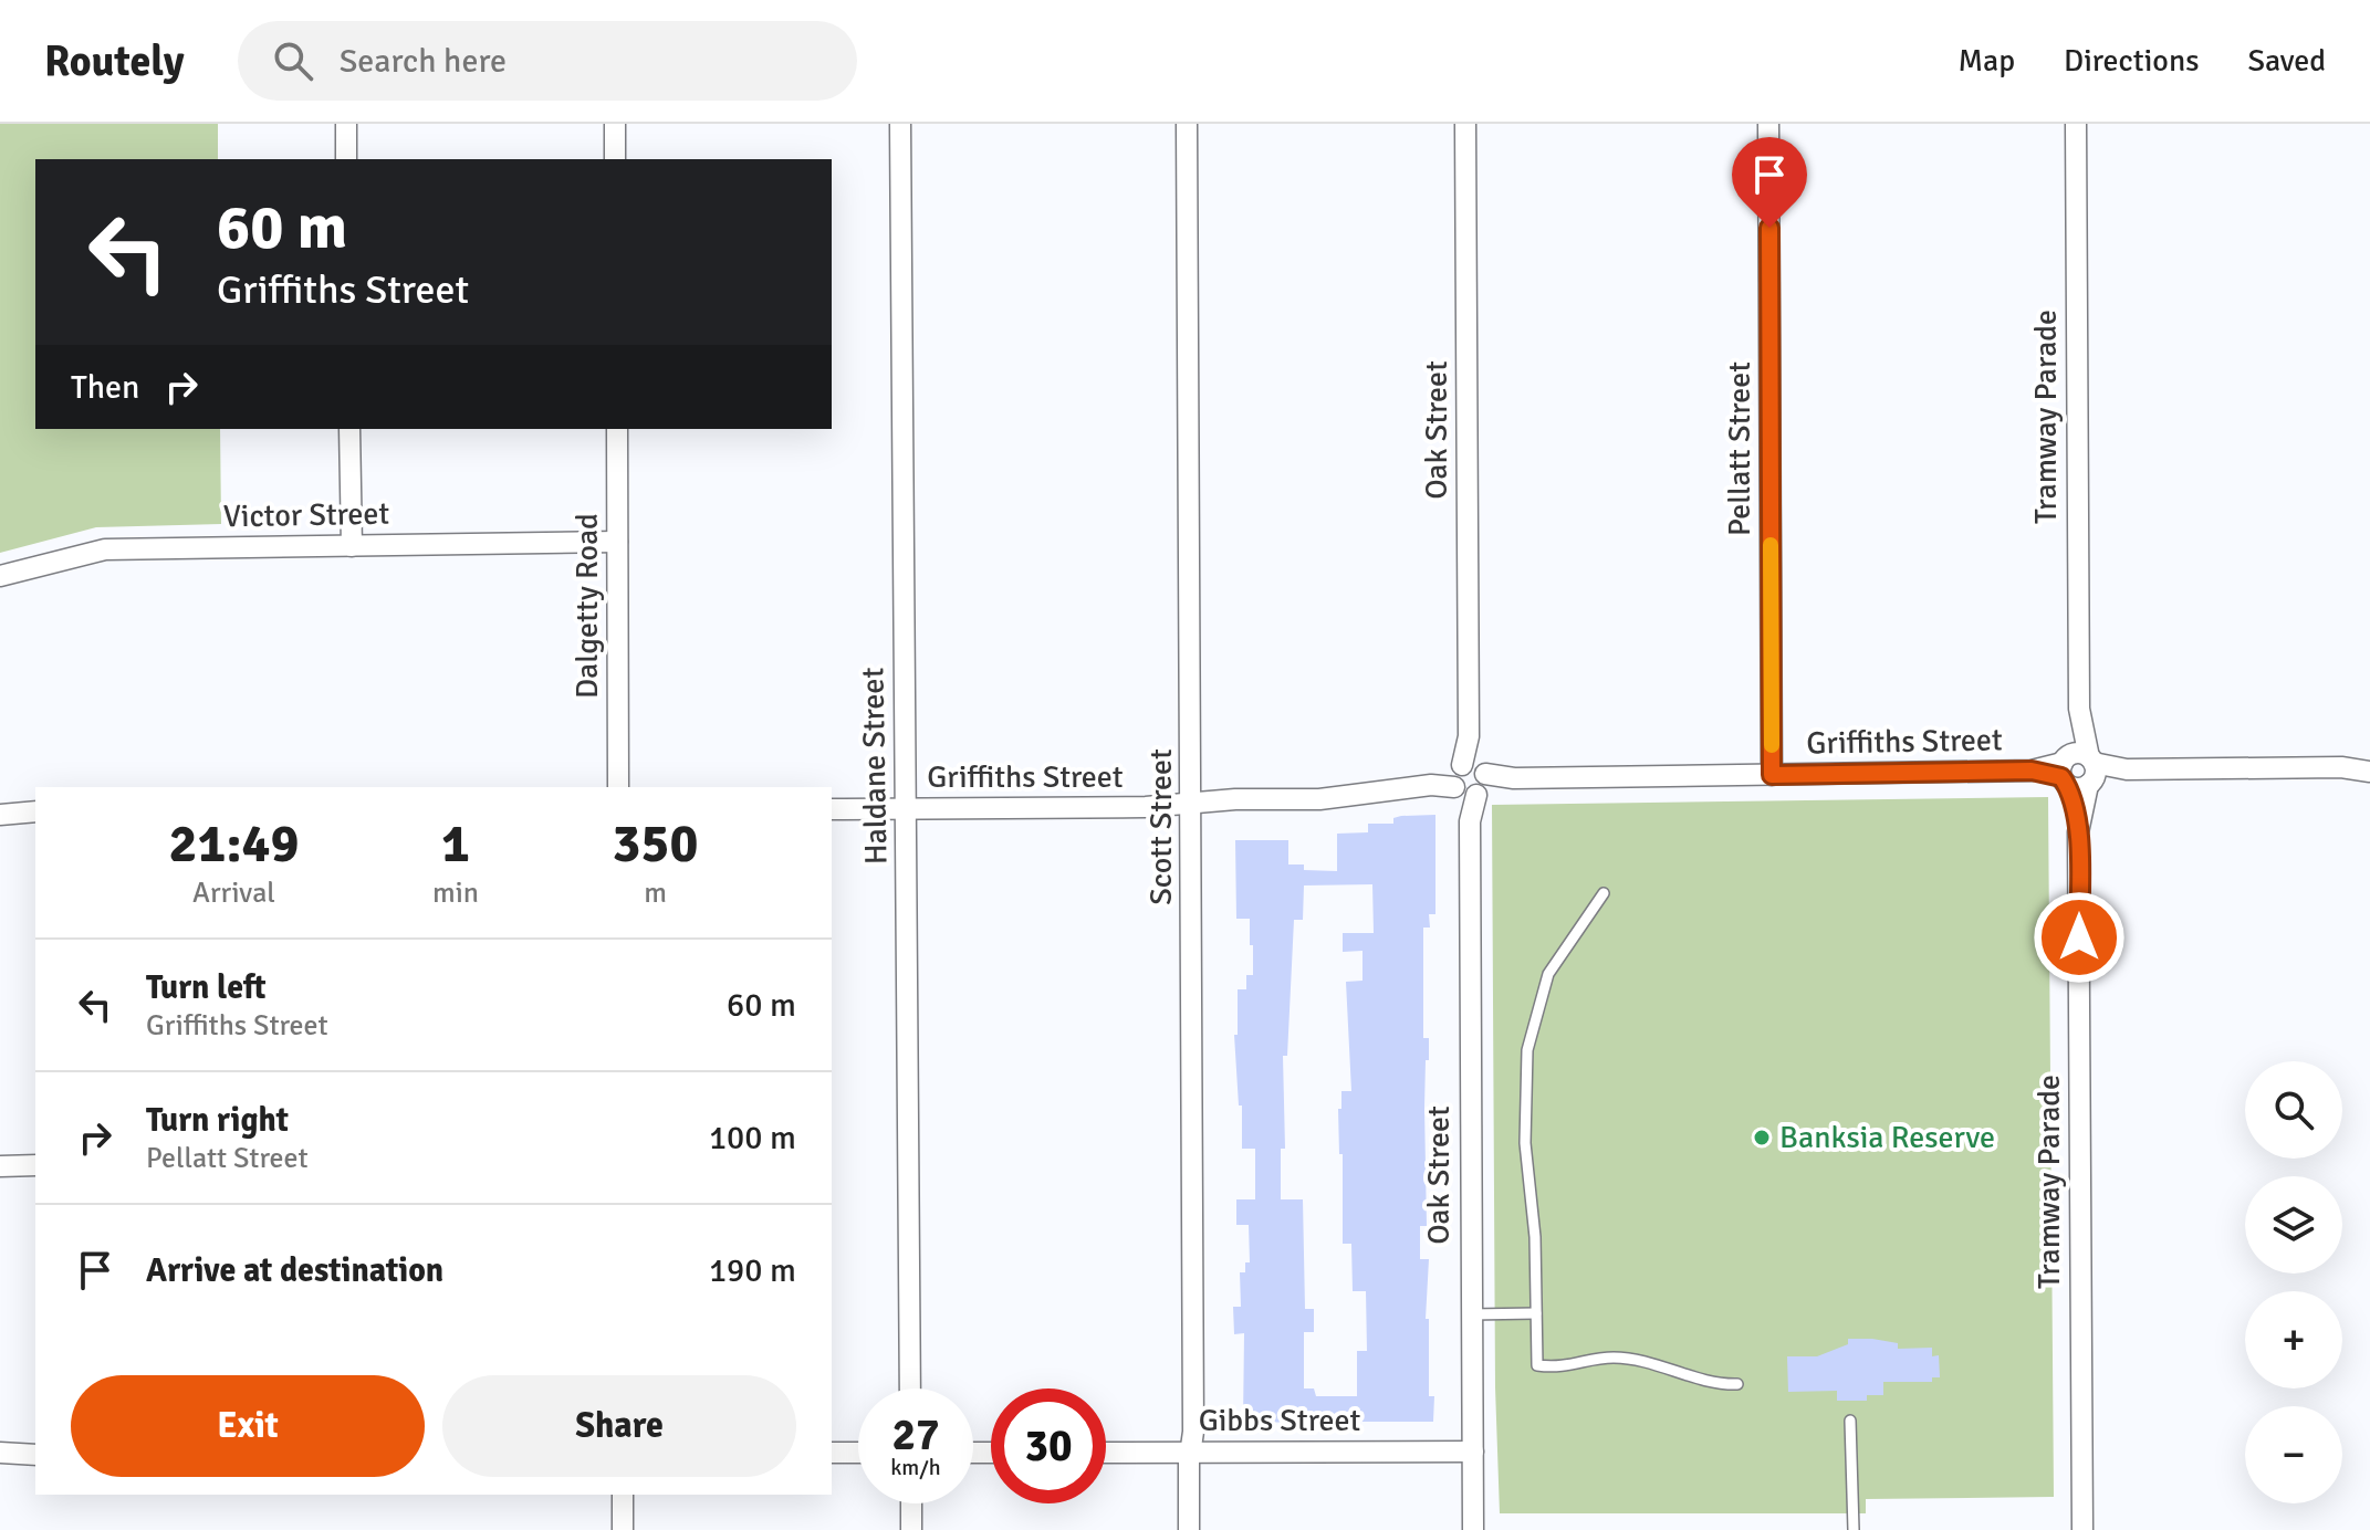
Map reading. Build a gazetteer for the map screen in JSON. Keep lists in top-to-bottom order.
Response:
{
  "streets": {
    "street": [
      "Tramway Parade",
      "Oak Street",
      "Pellatt Street",
      "Victor Street",
      "Dalgetty Road",
      "Griffiths Street",
      "Haldane Street",
      "Scott Street",
      "Gibbs Street"
    ]
  },
  "crossings": [
    ["Tramway Parade", "Griffiths Street"],
    ["Oak Street", "Griffiths Street"],
    ["Oak Street", "Gibbs Street"],
    ["Pellatt Street", "Griffiths Street"],
    ["Victor Street", "Dalgetty Road"],
    ["Griffiths Street", "Haldane Street"],
    ["Griffiths Street", "Scott Street"],
    ["Scott Street", "Gibbs Street"]
  ],
  "places": ["Banksia Reserve"],
  "page": {
    "header": "Routely",
    "search": "Search here",
    "nav": ["Map", "Directions", "Saved"],
    "turn": ["60 m", "Griffiths Street"],
    "then": "Then",
    "eta": [
      "21:49",
      "Arrival",
      "1",
      "min",
      "350",
      "m"
    ],
    "list": [
      {
        "name": "Turn left",
        "note": "Griffiths Street",
        "value": "60 m"
      },
      {
        "name": "Turn right",
        "note": "Pellatt Street",
        "value": "100 m"
      },
      {
        "name": "Arrive at destination",
        "value": "190 m"
      }
    ],
    "map_buttons": ["+", "−"],
    "buttons": ["Exit", "Share"],
    "speed": "27 km/h",
    "limit": "30"
  }
}
